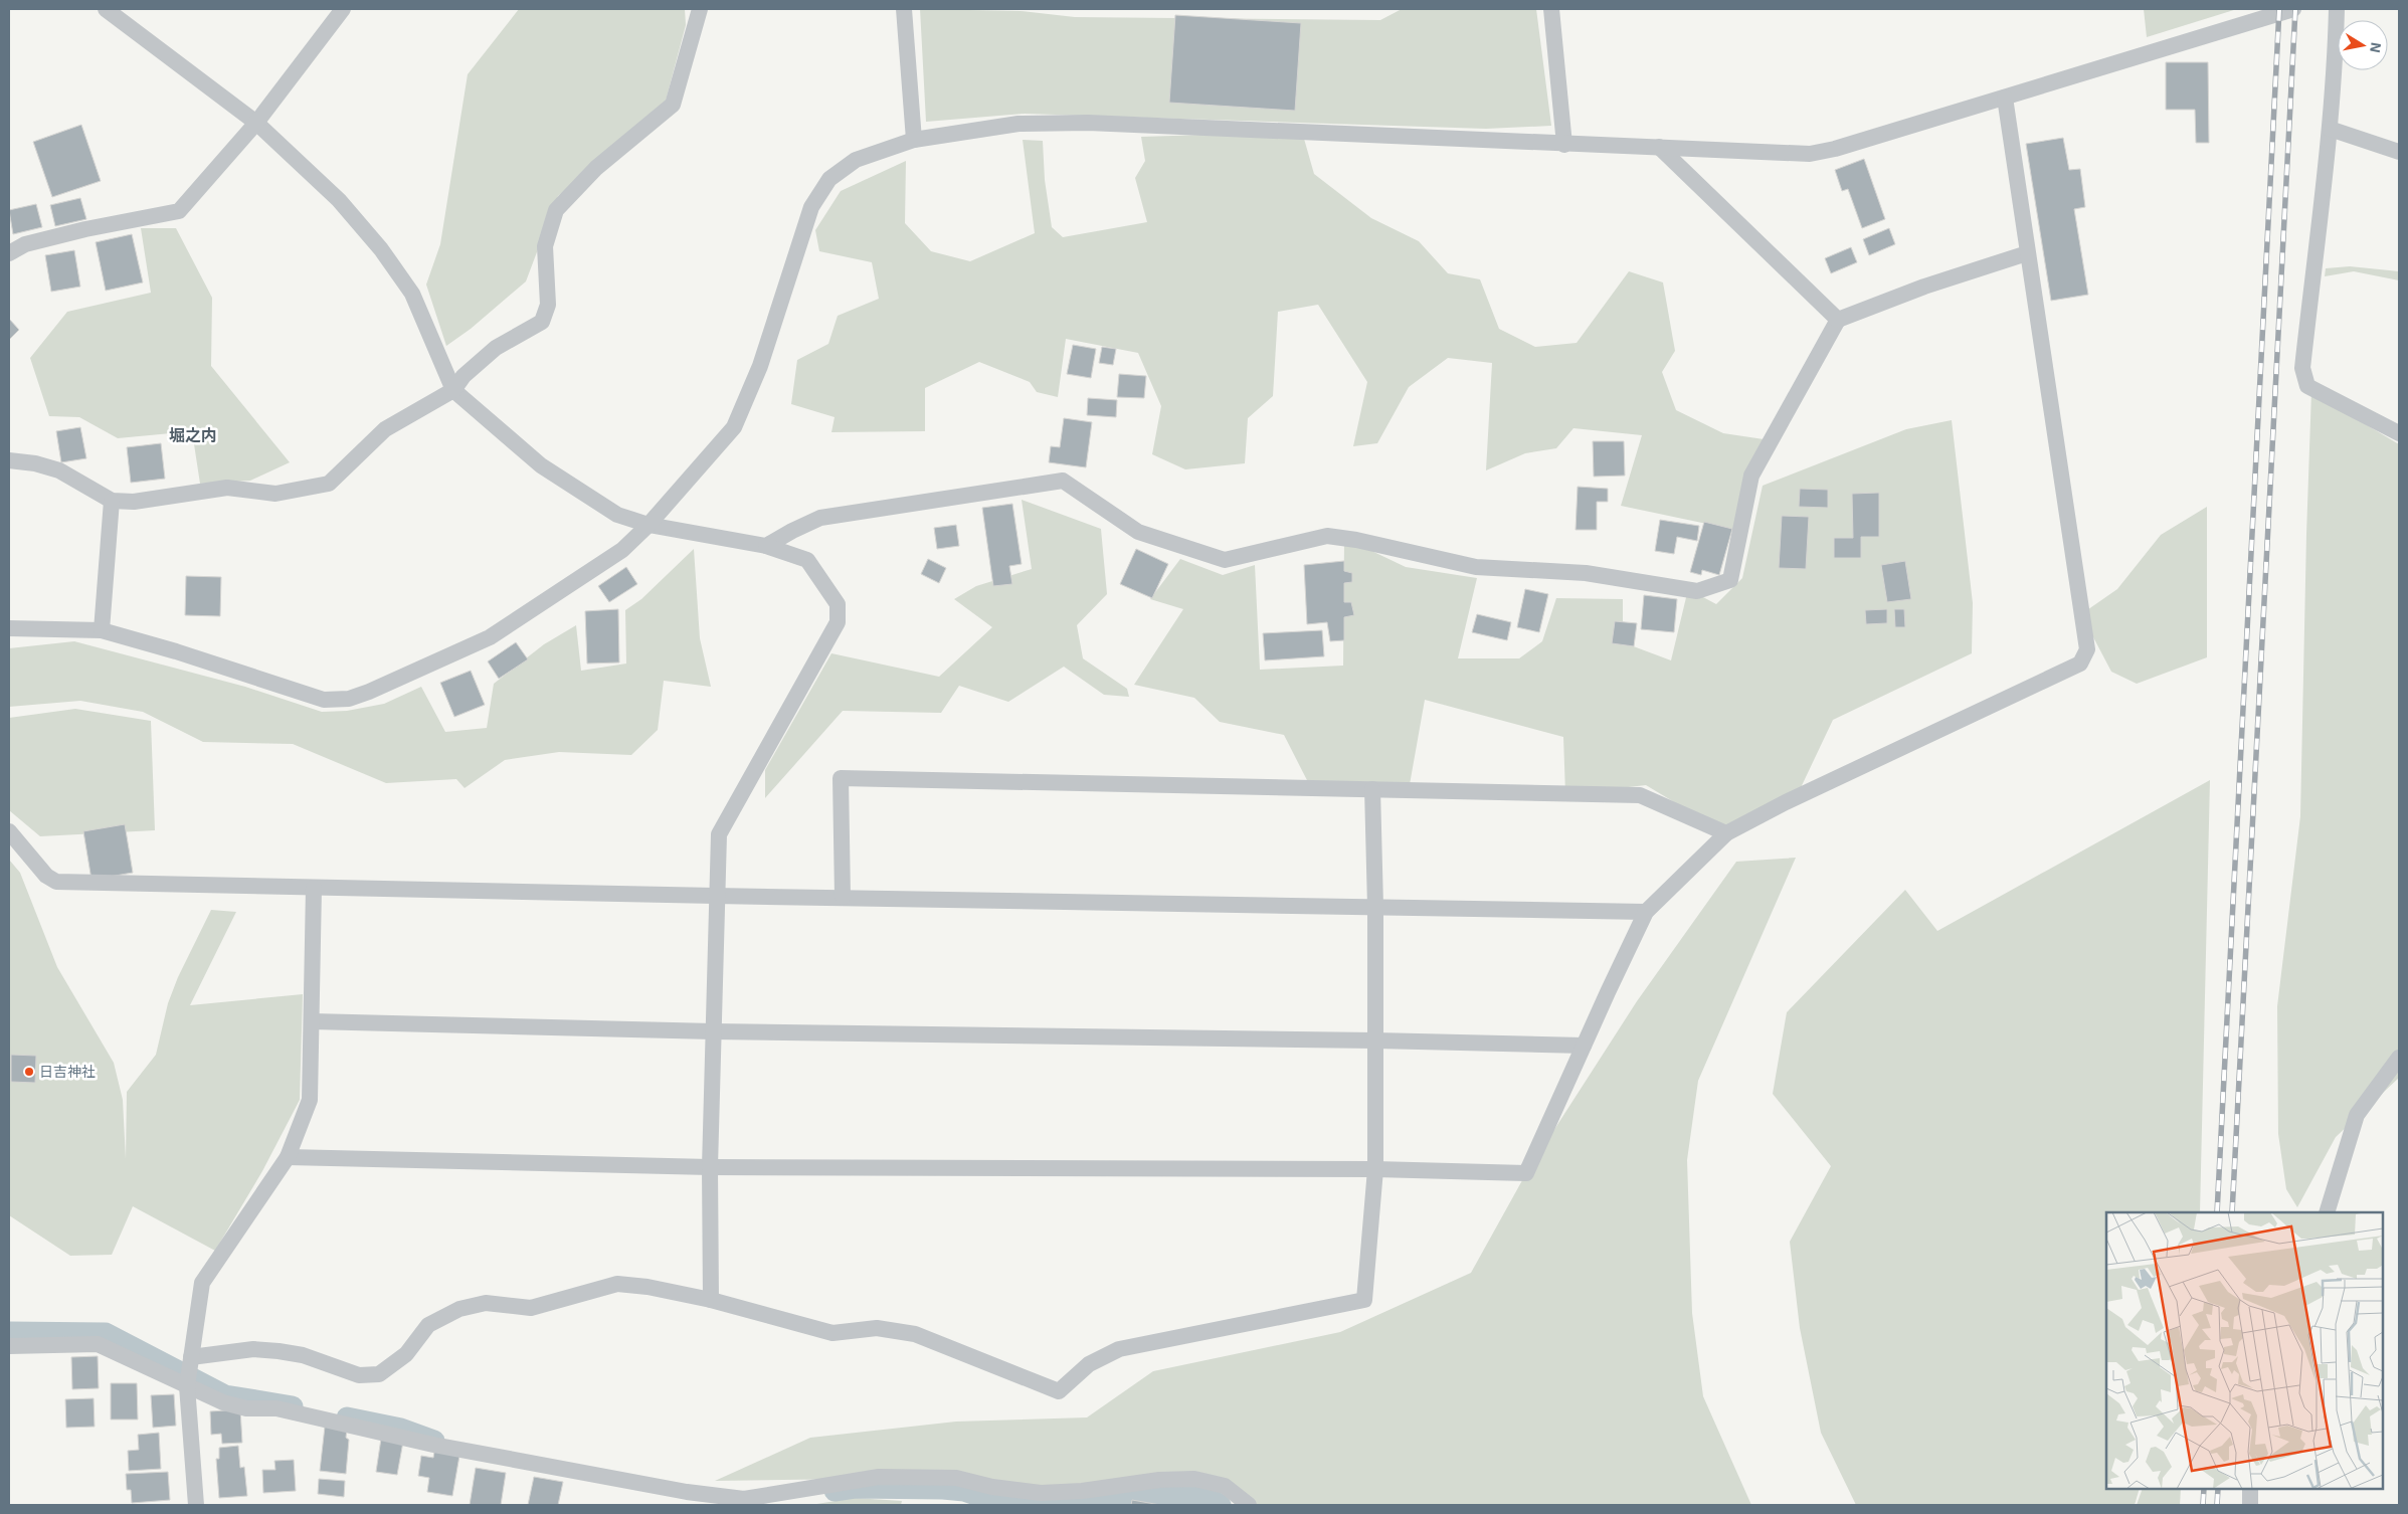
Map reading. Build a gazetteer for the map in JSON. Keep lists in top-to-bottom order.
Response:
{
  "districts": ["堀之内"],
  "places": ["日吉神社"],
  "north": "right"
}
